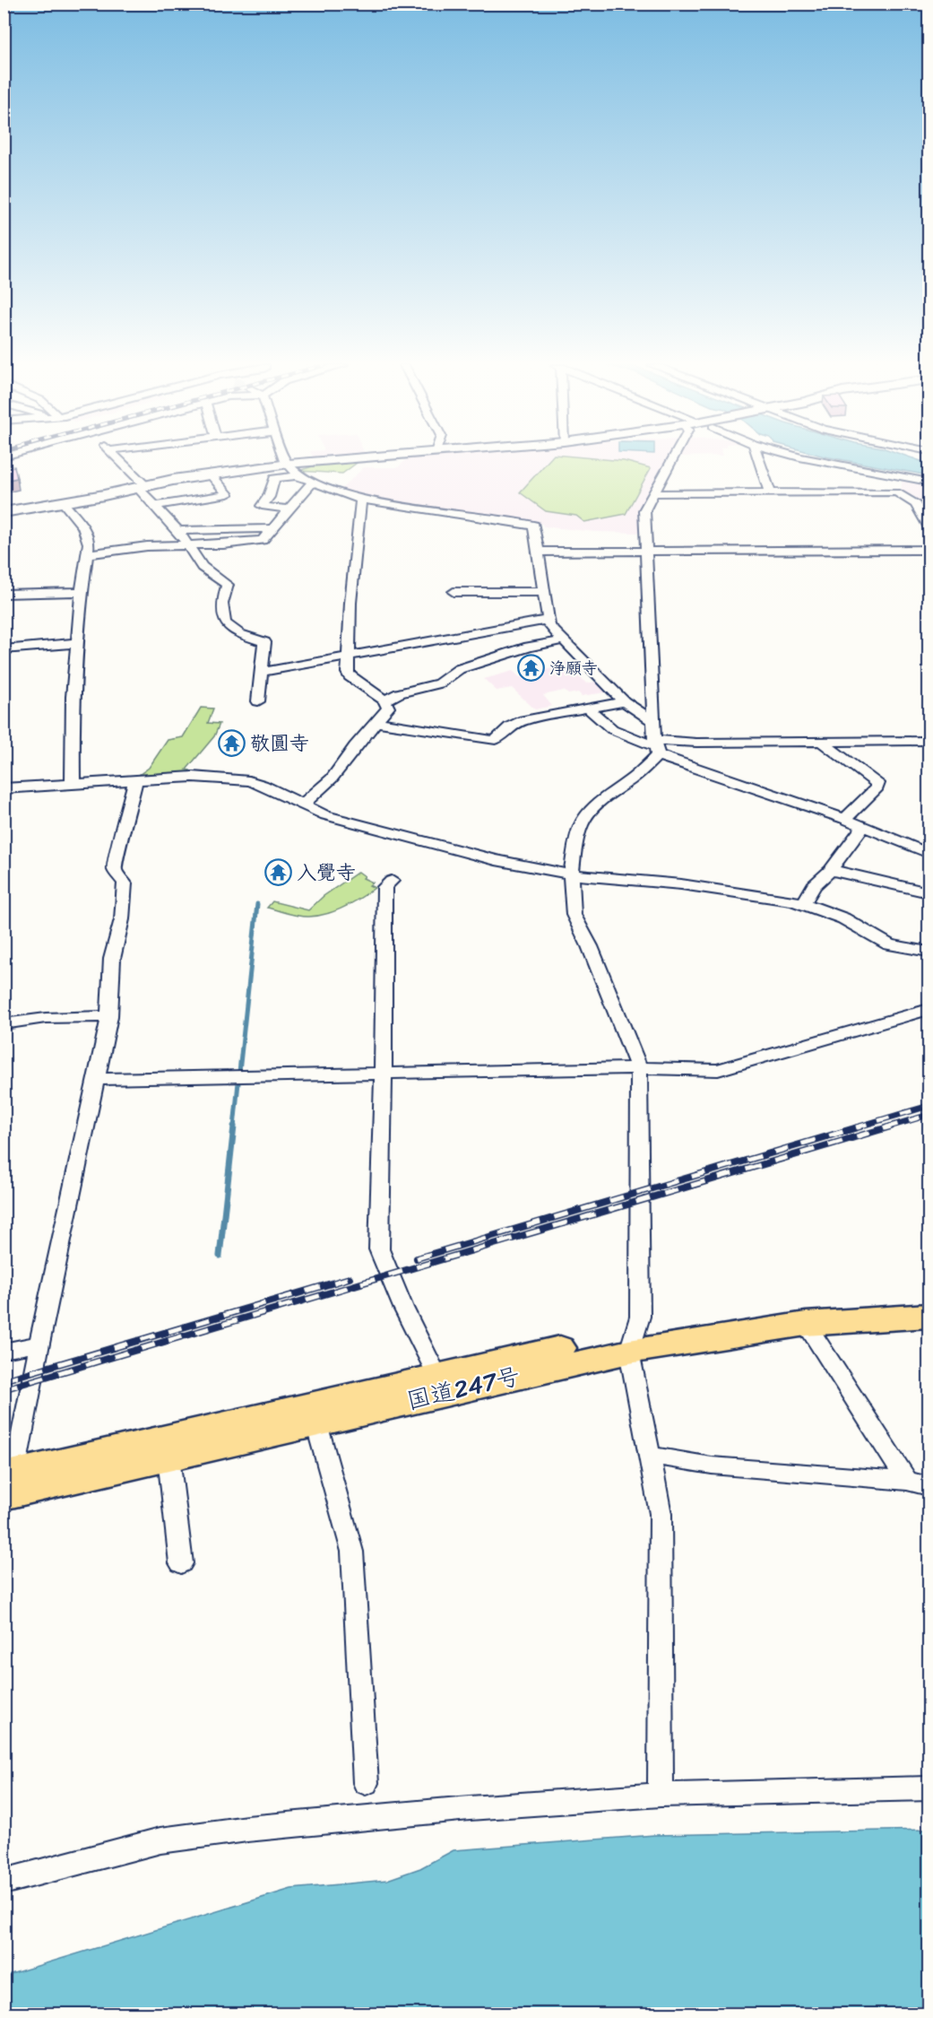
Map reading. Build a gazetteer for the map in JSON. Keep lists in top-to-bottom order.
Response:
{
  "streets": {
    "highway": ["国道247号"]
  },
  "places": {
    "temple": ["浄願寺", "敬圓寺", "入覺寺"]
  }
}
